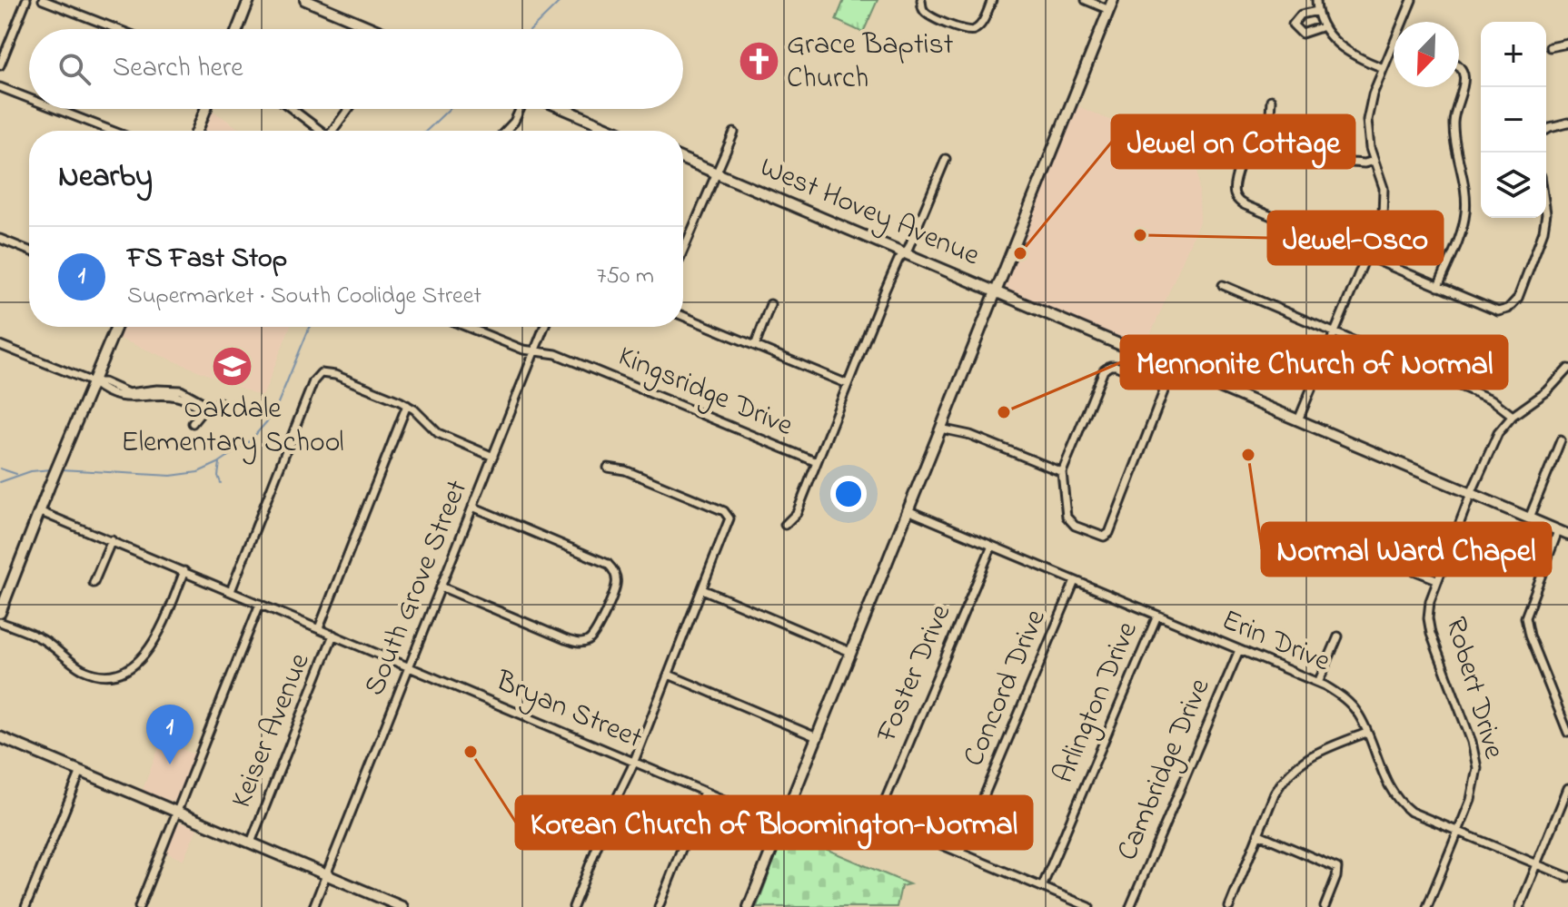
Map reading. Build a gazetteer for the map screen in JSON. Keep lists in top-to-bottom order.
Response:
{
  "streets": {
    "main road": ["West Hovey Avenue"],
    "street": [
      "Kingsridge Drive",
      "South Grove Street",
      "Erin Drive",
      "Foster Drive",
      "Concord Drive",
      "Robert Drive",
      "Arlington Drive",
      "Bryan Street",
      "Keiser Avenue",
      "Cambridge Drive"
    ]
  },
  "crossings": [
    ["West Hovey Avenue", "Robert Drive"],
    ["Kingsridge Drive", "South Grove Street"],
    ["South Grove Street", "Bryan Street"],
    ["Erin Drive", "Foster Drive"],
    ["Erin Drive", "Concord Drive"],
    ["Erin Drive", "Robert Drive"],
    ["Erin Drive", "Arlington Drive"],
    ["Erin Drive", "Cambridge Drive"],
    ["Foster Drive", "Bryan Street"],
    ["Concord Drive", "Bryan Street"],
    ["Arlington Drive", "Bryan Street"],
    ["Bryan Street", "Keiser Avenue"]
  ],
  "places": {
    "church": ["Grace Baptist Church"],
    "other": [
      "Jewel-Osco",
      "Jewel on Cottage",
      "Mennonite Church of Normal",
      "Normal Ward Chapel",
      "Korean Church of Bloomington-Normal"
    ],
    "school or university": ["Oakdale Elementary School"]
  },
  "north": "bottom left",
  "page": {
    "map_buttons": ["+", "−"],
    "search": "Search here",
    "heading": "Nearby",
    "list": [
      {
        "mark": "1",
        "name": "FS Fast Stop",
        "note": "Supermarket · South Coolidge Street",
        "value": "750 m"
      }
    ],
    "pins": "1"
  }
}
